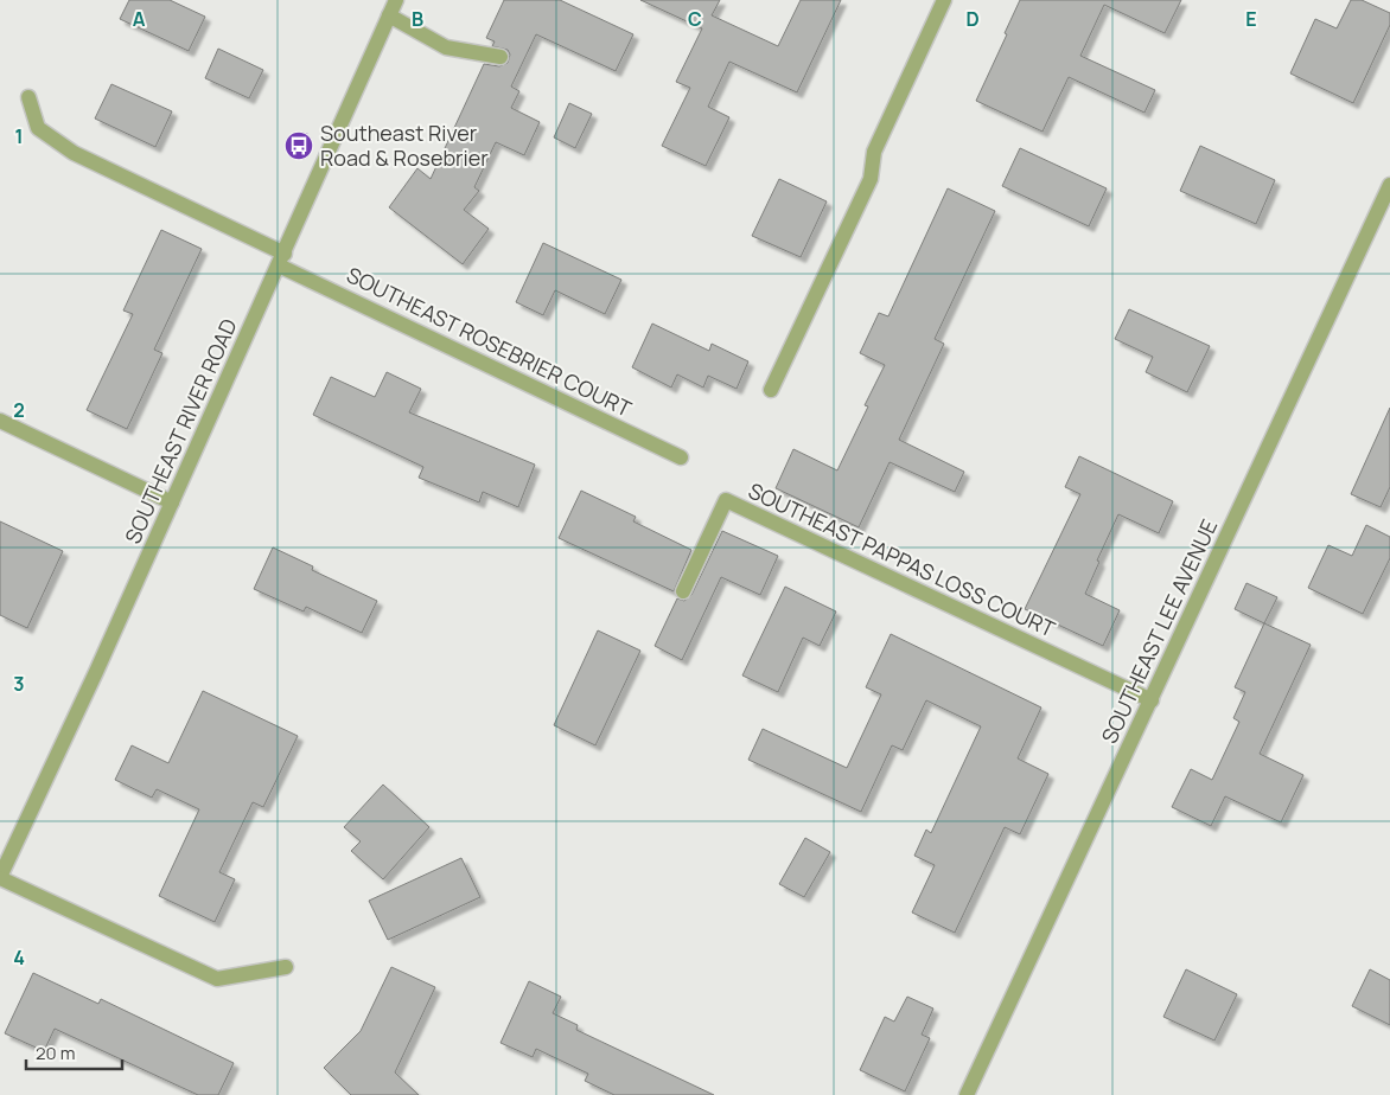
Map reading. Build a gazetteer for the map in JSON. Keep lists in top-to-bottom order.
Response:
{
  "streets": {
    "street": [
      "SOUTHEAST ROSEBRIER COURT",
      "SOUTHEAST RIVER ROAD",
      "SOUTHEAST PAPPAS LOSS COURT",
      "SOUTHEAST LEE AVENUE"
    ]
  },
  "crossings": [
    ["SOUTHEAST ROSEBRIER COURT", "SOUTHEAST RIVER ROAD"],
    ["SOUTHEAST PAPPAS LOSS COURT", "SOUTHEAST LEE AVENUE"]
  ],
  "places": {
    "bus stop": ["Southeast River Road & Rosebrier"]
  },
  "scale_bar": "20 m",
  "grid": {
    "columns": [
      "A",
      "B",
      "C",
      "D",
      "E"
    ],
    "rows": [
      "1",
      "2",
      "3",
      "4"
    ]
  }
}
